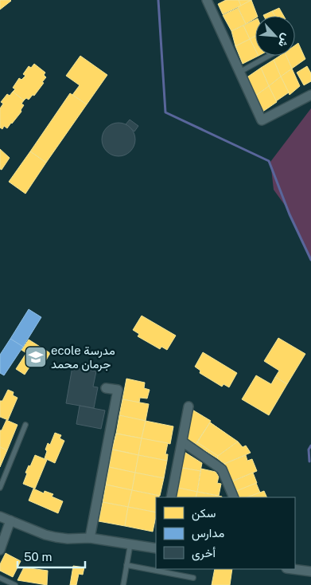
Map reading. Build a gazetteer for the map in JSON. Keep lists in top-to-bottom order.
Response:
{
  "places": {
    "school or university": ["ecole مدرسة جرمان محمد"]
  },
  "legend": ["سكن", "مدارس", "أخرى"],
  "scale_bar": "50 m",
  "north": "bottom right"
}
